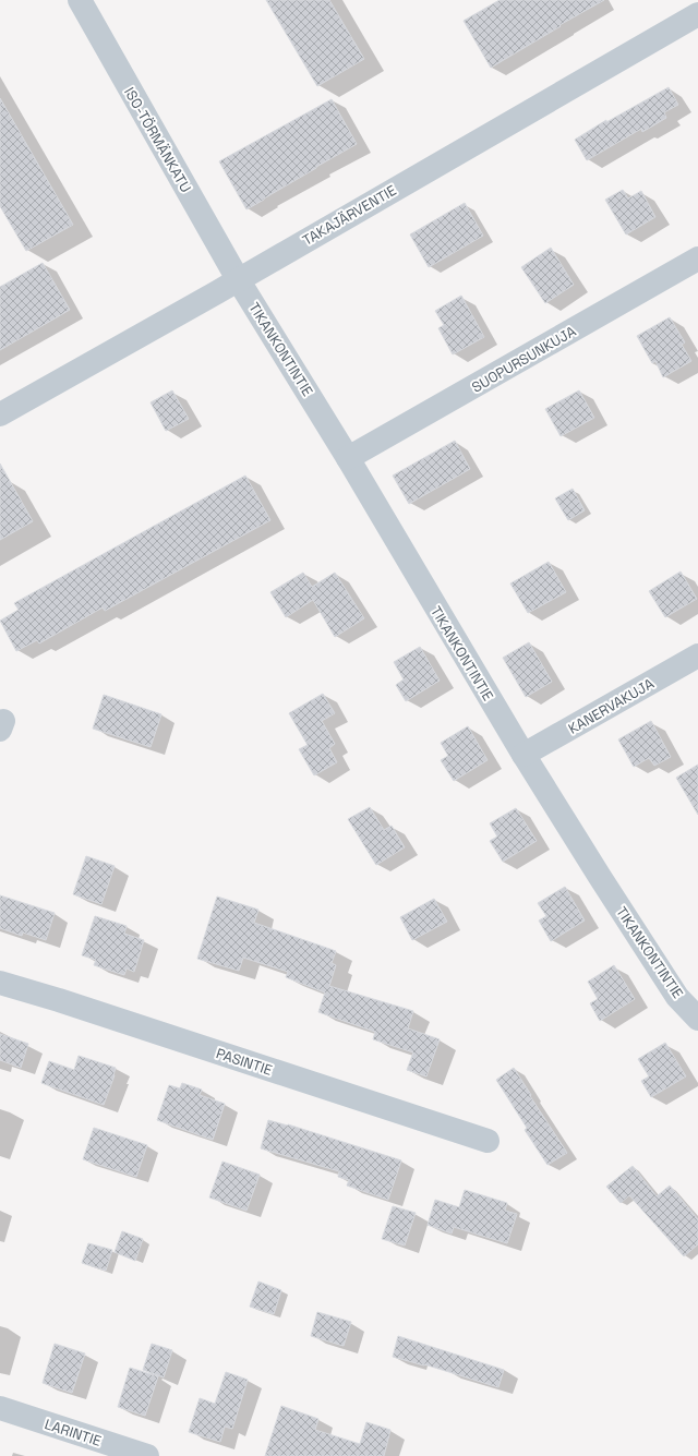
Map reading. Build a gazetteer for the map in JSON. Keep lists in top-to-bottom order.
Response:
{
  "streets": {
    "street": [
      "ISO-TÖRMÄNKATU",
      "TAKAJÄRVENTIE",
      "TIKANKONTINTIE",
      "SUOPURSUNKUJA",
      "KANERVAKUJA",
      "PASINTIE",
      "LARINTIE"
    ]
  },
  "crossings": [
    ["ISO-TÖRMÄNKATU", "TAKAJÄRVENTIE"],
    ["ISO-TÖRMÄNKATU", "TIKANKONTINTIE"],
    ["TAKAJÄRVENTIE", "TIKANKONTINTIE"],
    ["TIKANKONTINTIE", "SUOPURSUNKUJA"],
    ["TIKANKONTINTIE", "KANERVAKUJA"]
  ]
}
